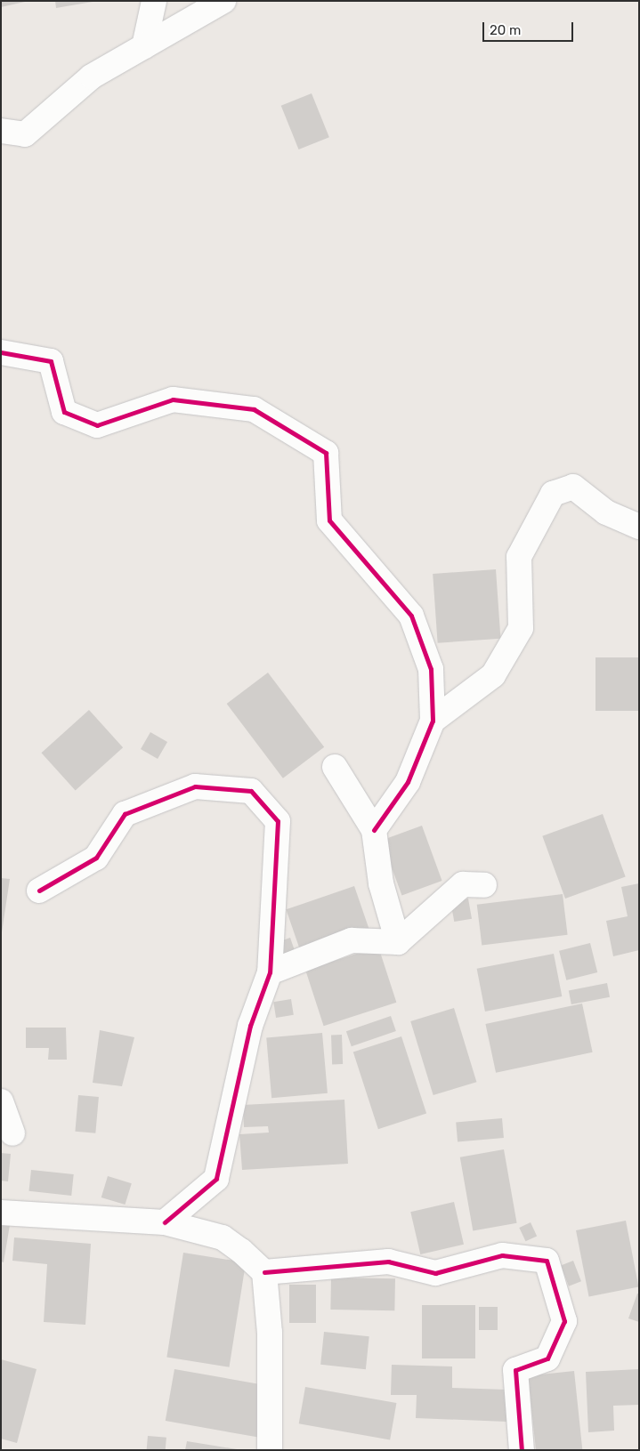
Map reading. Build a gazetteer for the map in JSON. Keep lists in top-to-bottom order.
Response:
{
  "scale_bar": "20 m"
}
